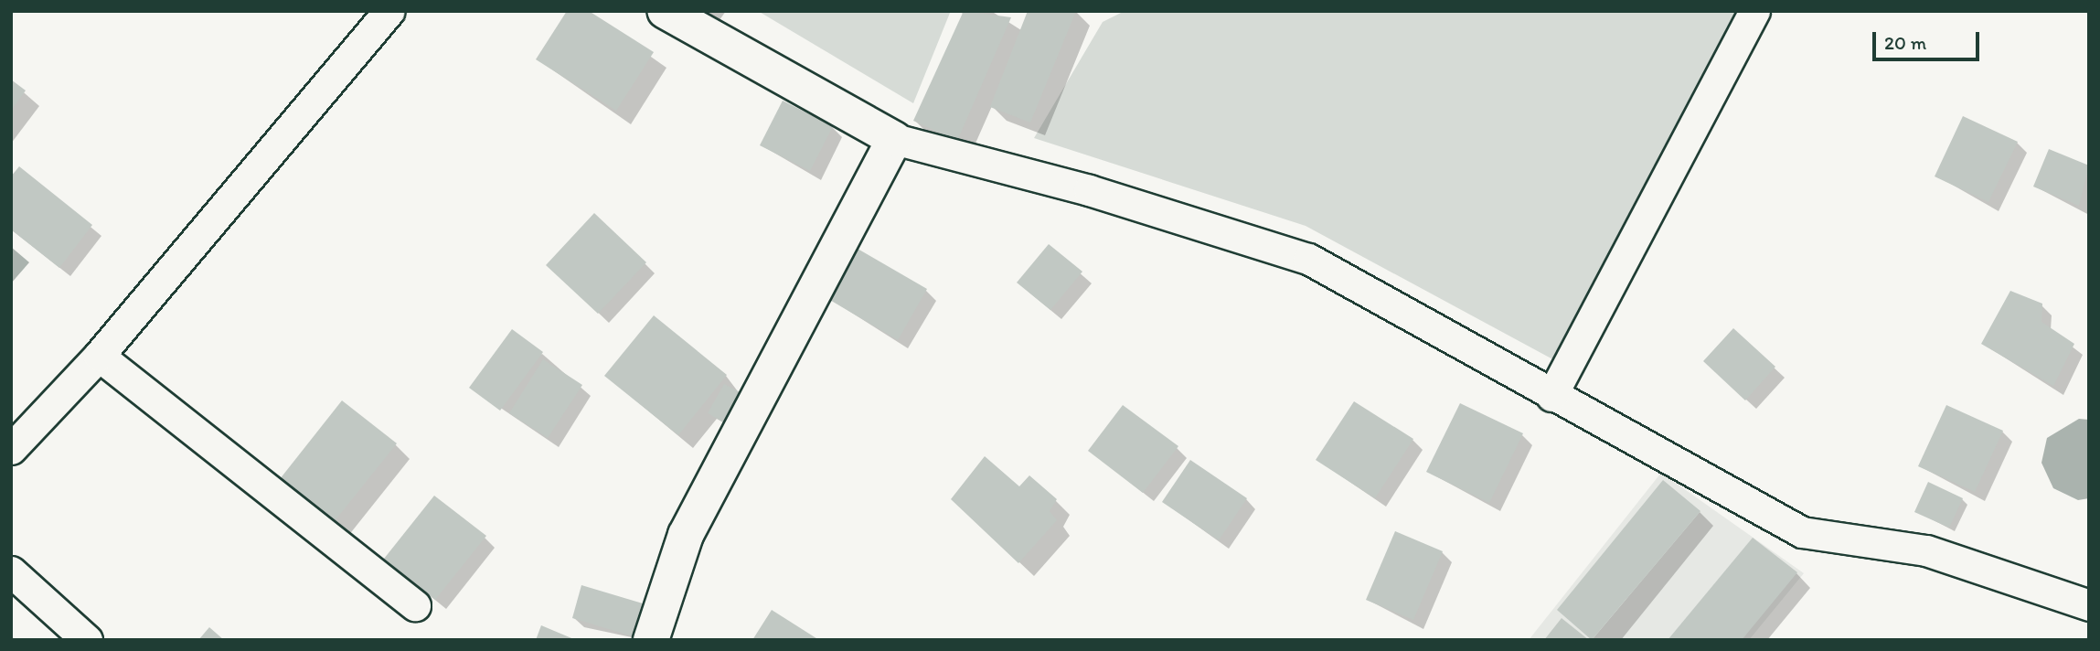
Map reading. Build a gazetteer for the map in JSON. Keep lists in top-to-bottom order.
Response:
{
  "scale_bar": "20 m"
}
